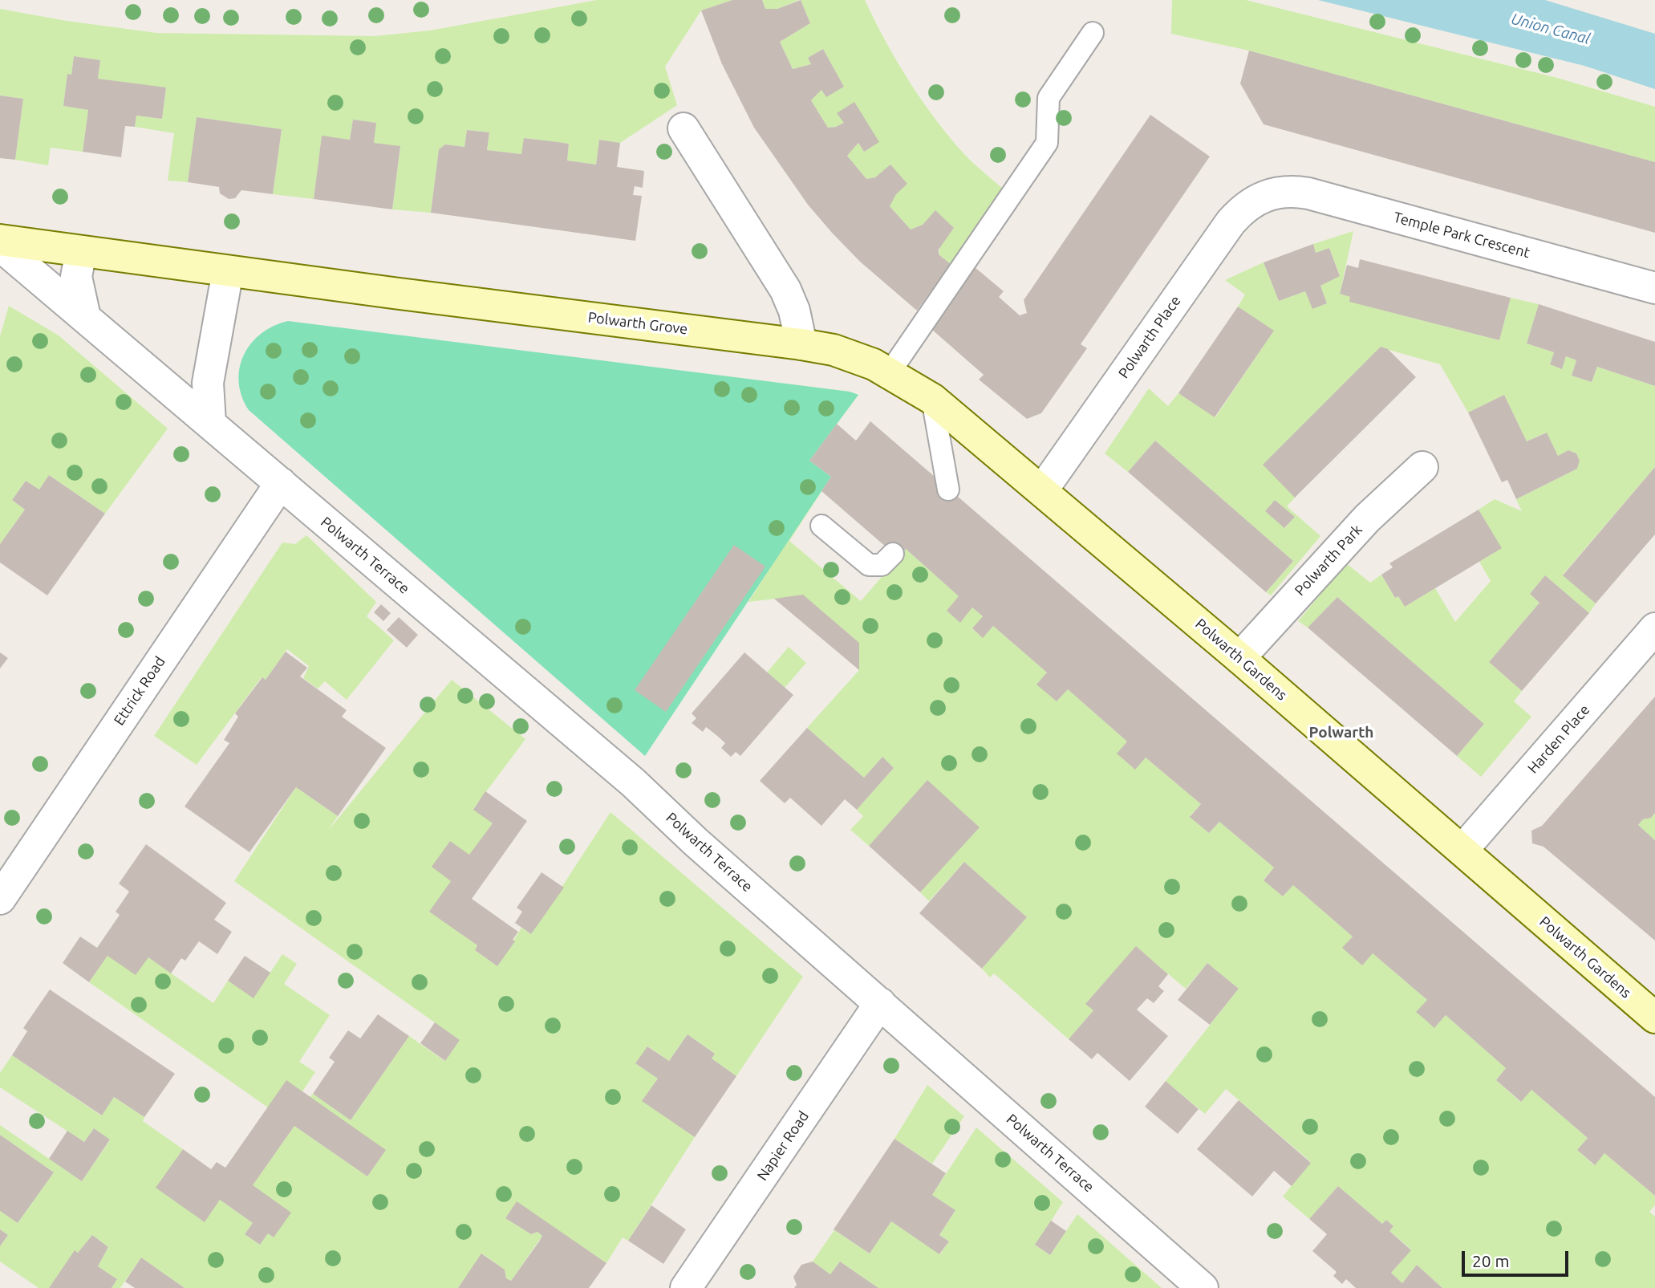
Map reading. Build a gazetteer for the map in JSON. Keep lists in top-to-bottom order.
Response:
{
  "streets": {
    "street": [
      "Temple Park Crescent",
      "Polwarth Grove",
      "Polwarth Place",
      "Polwarth Terrace",
      "Polwarth Park",
      "Polwarth Gardens",
      "Ettrick Road",
      "Harden Place",
      "Napier Road"
    ]
  },
  "crossings": [
    ["Temple Park Crescent", "Polwarth Place"],
    ["Polwarth Grove", "Polwarth Gardens"],
    ["Polwarth Place", "Polwarth Gardens"],
    ["Polwarth Terrace", "Ettrick Road"],
    ["Polwarth Terrace", "Napier Road"],
    ["Polwarth Park", "Polwarth Gardens"],
    ["Polwarth Gardens", "Harden Place"]
  ],
  "districts": ["Polwarth"],
  "water": ["Union Canal"],
  "scale_bar": "20 m"
}
